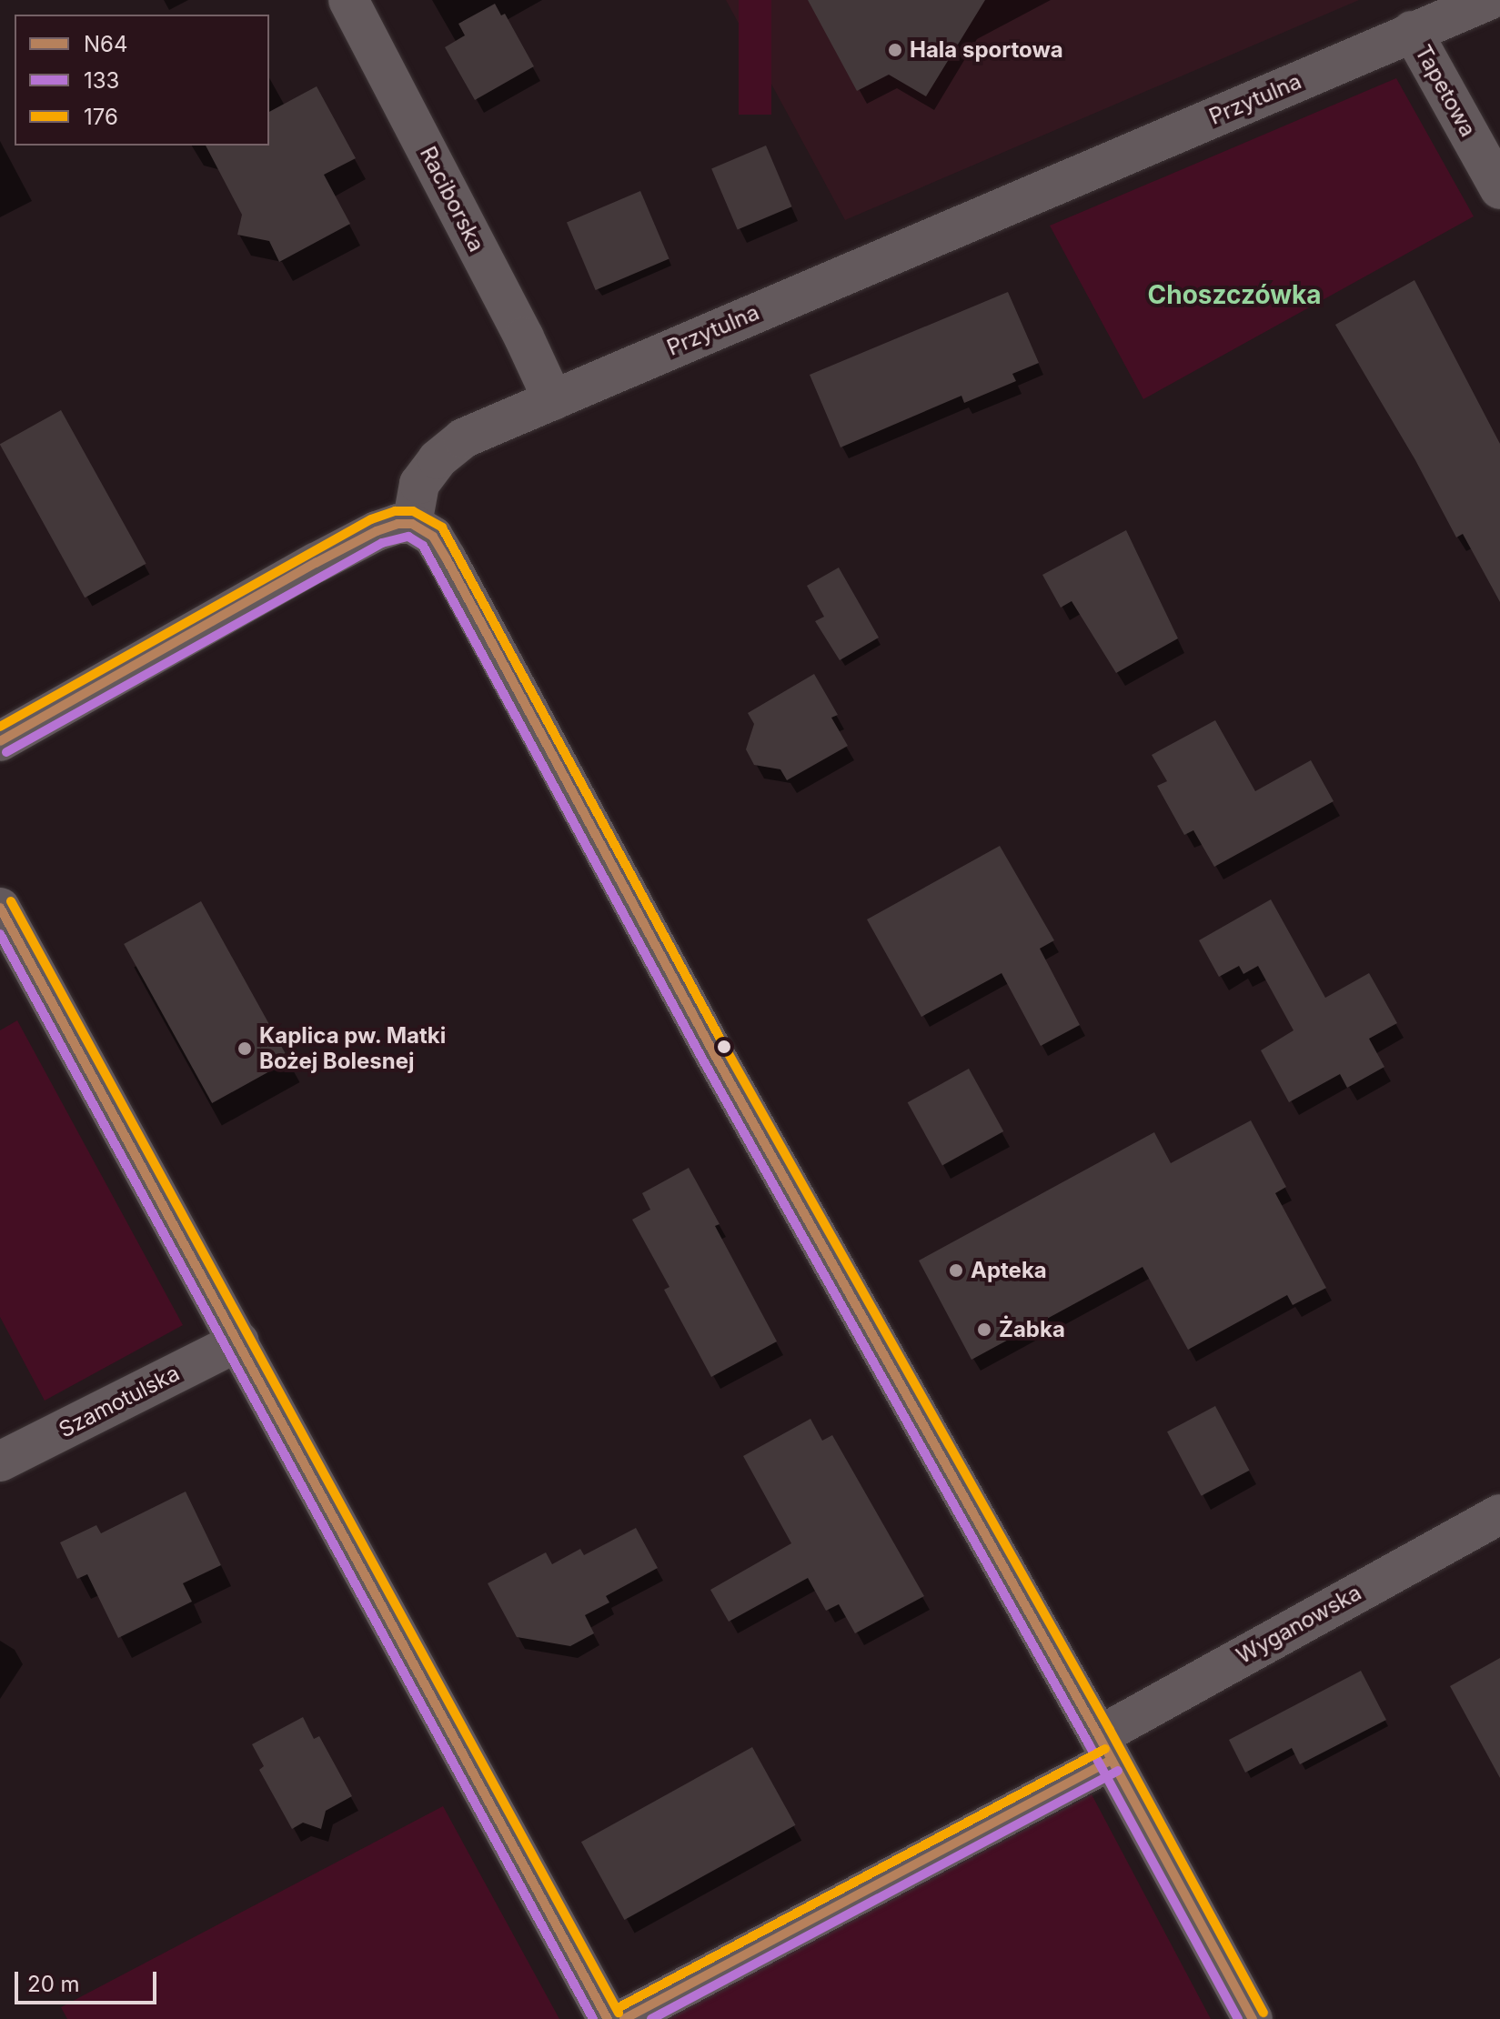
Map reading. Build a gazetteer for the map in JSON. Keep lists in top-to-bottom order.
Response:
{
  "streets": {
    "street": [
      "Tapetowa",
      "Przytulna",
      "Raciborska",
      "Szamotulska",
      "Wyganowska"
    ]
  },
  "crossings": [
    ["Tapetowa", "Przytulna"],
    ["Przytulna", "Raciborska"]
  ],
  "districts": ["Choszczówka"],
  "places": [
    "Hala sportowa",
    "Kaplica pw. Matki Bożej Bolesnej",
    "Apteka",
    "Żabka"
  ],
  "lines": ["transit line 176", "transit line N64", "transit line 133"],
  "legend": ["N64", "133", "176"],
  "scale_bar": "20 m"
}
